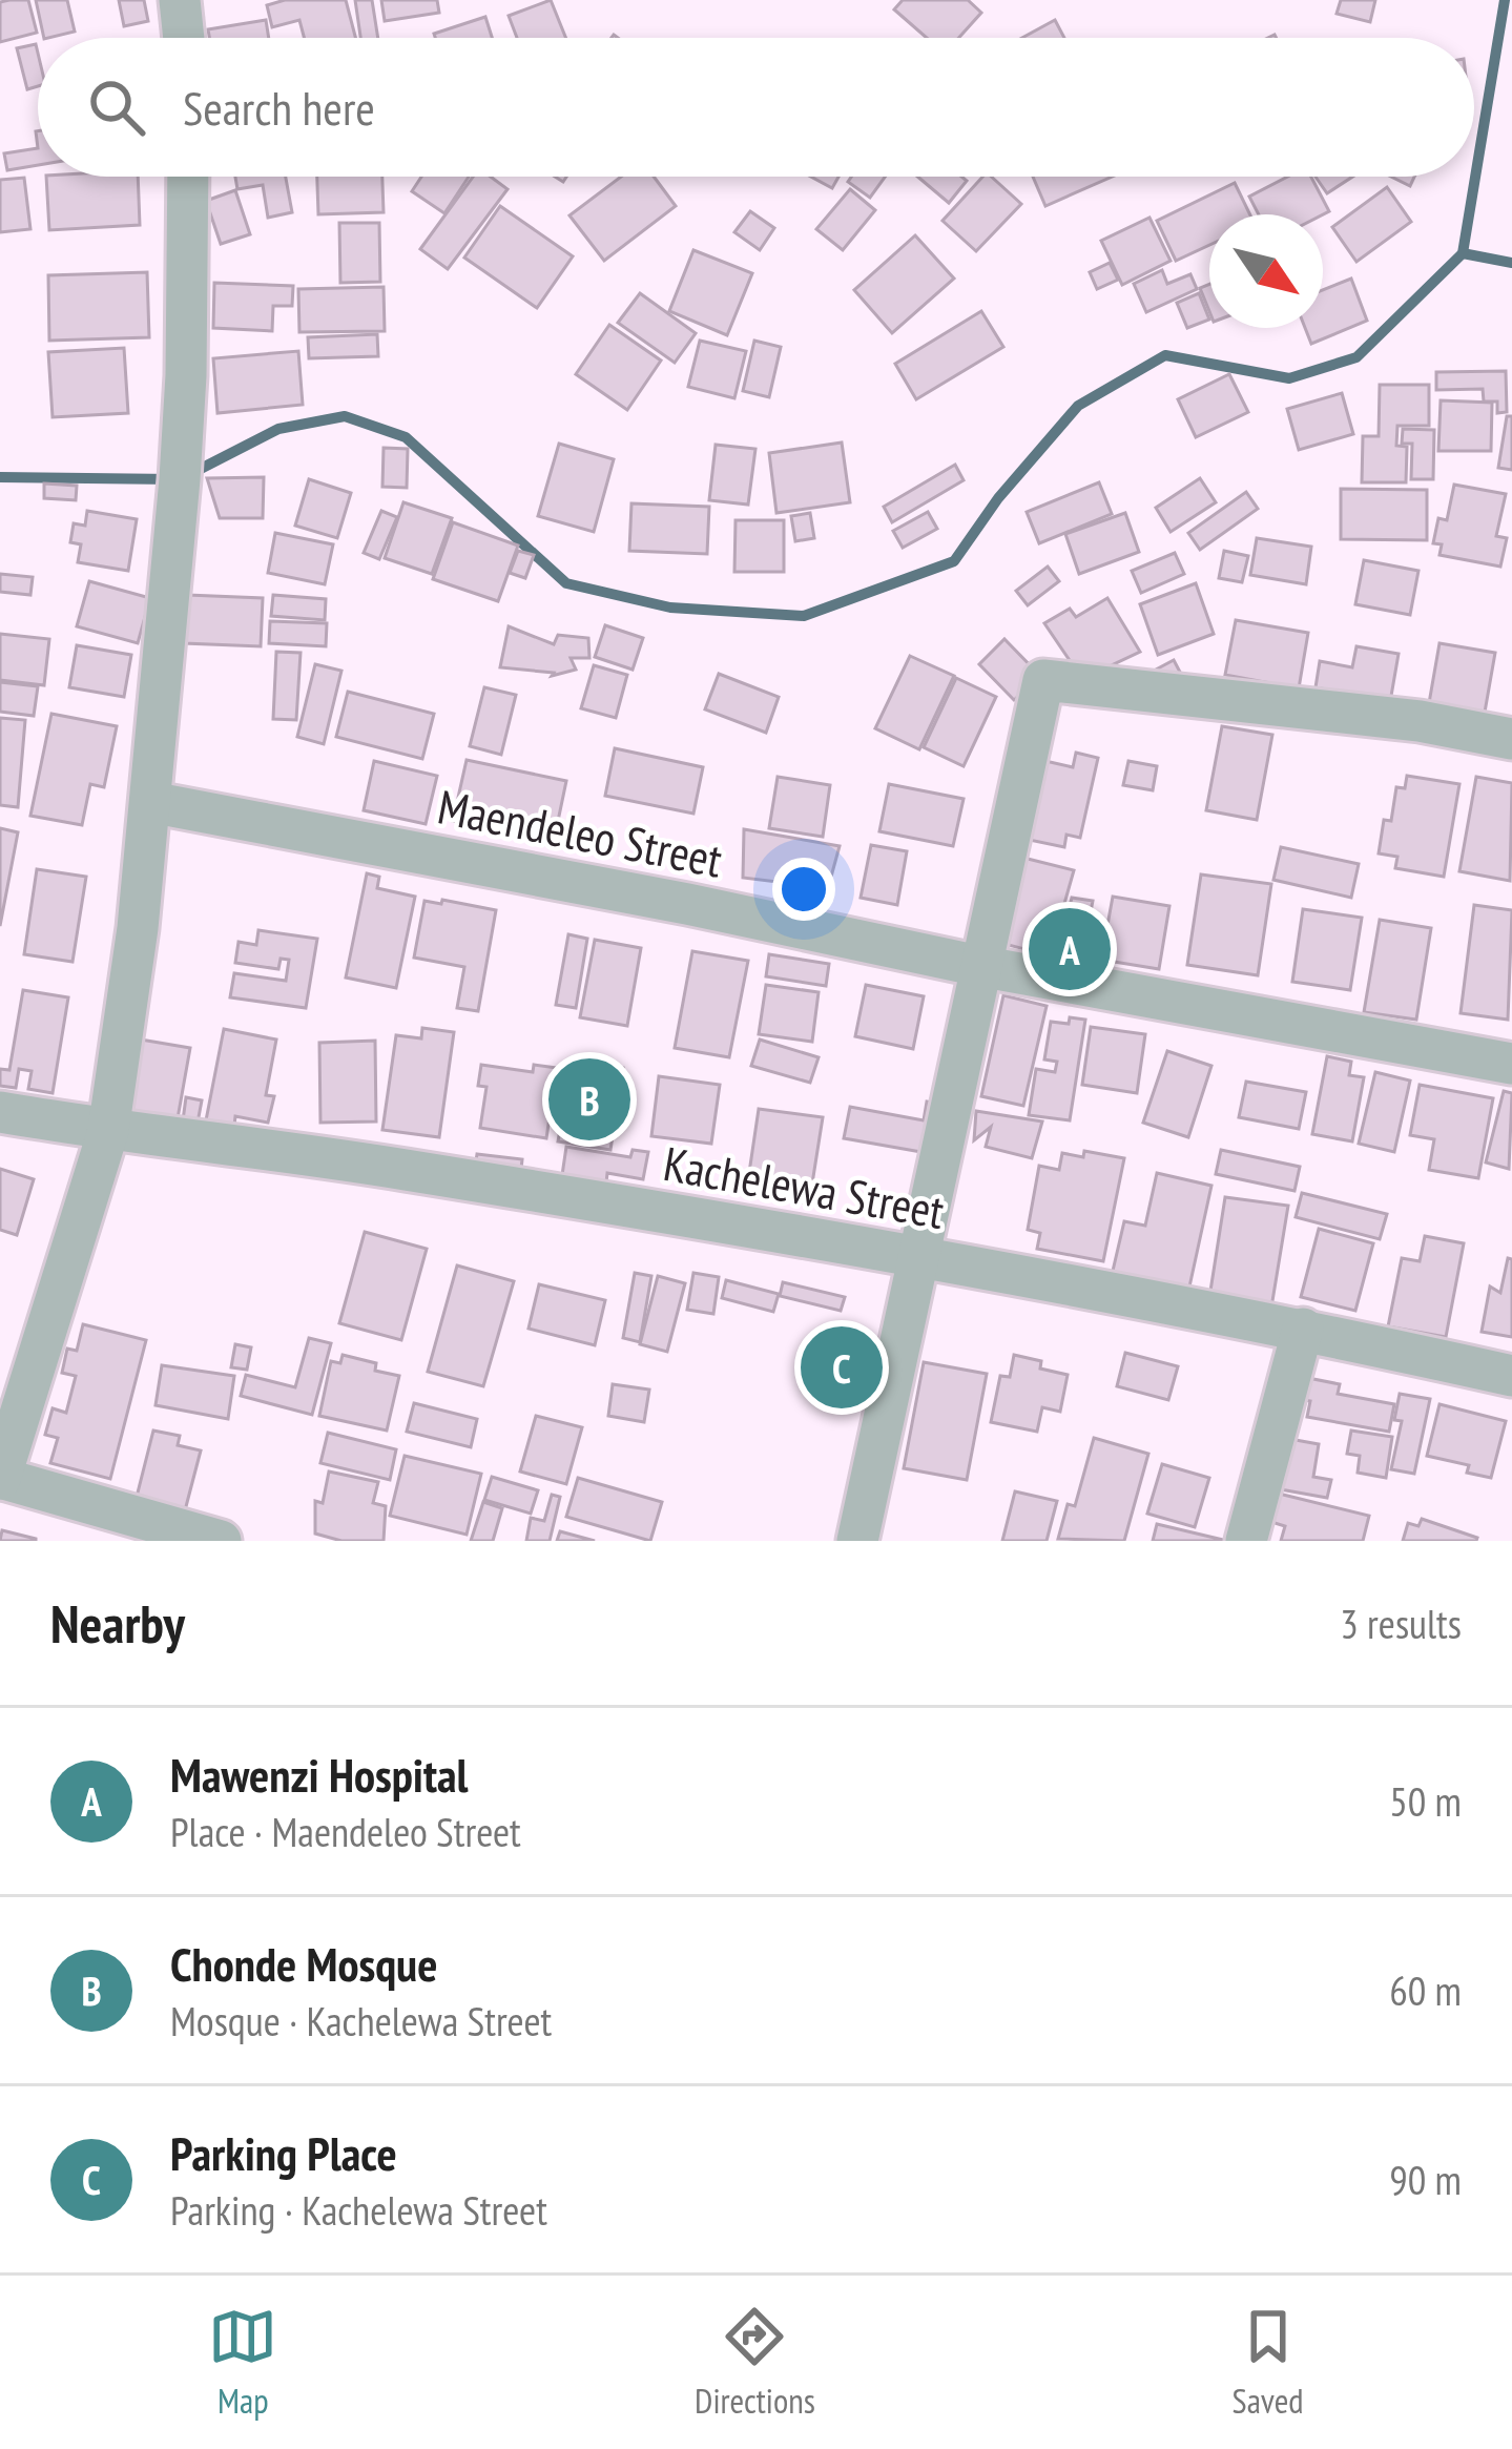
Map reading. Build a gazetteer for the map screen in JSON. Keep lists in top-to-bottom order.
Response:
{
  "streets": {
    "street": ["Maendeleo Street", "Kachelewa Street"]
  },
  "north": "bottom right",
  "page": {
    "search": "Search here",
    "pins": ["A", "B", "C"],
    "heading": ["Nearby", "3 results"],
    "list": [
      {
        "mark": "A",
        "name": "Mawenzi Hospital",
        "note": "Place · Maendeleo Street",
        "value": "50 m"
      },
      {
        "mark": "B",
        "name": "Chonde Mosque",
        "note": "Mosque · Kachelewa Street",
        "value": "60 m"
      },
      {
        "mark": "C",
        "name": "Parking Place",
        "note": "Parking · Kachelewa Street",
        "value": "90 m"
      }
    ],
    "nav": ["Map", "Directions", "Saved"]
  }
}
